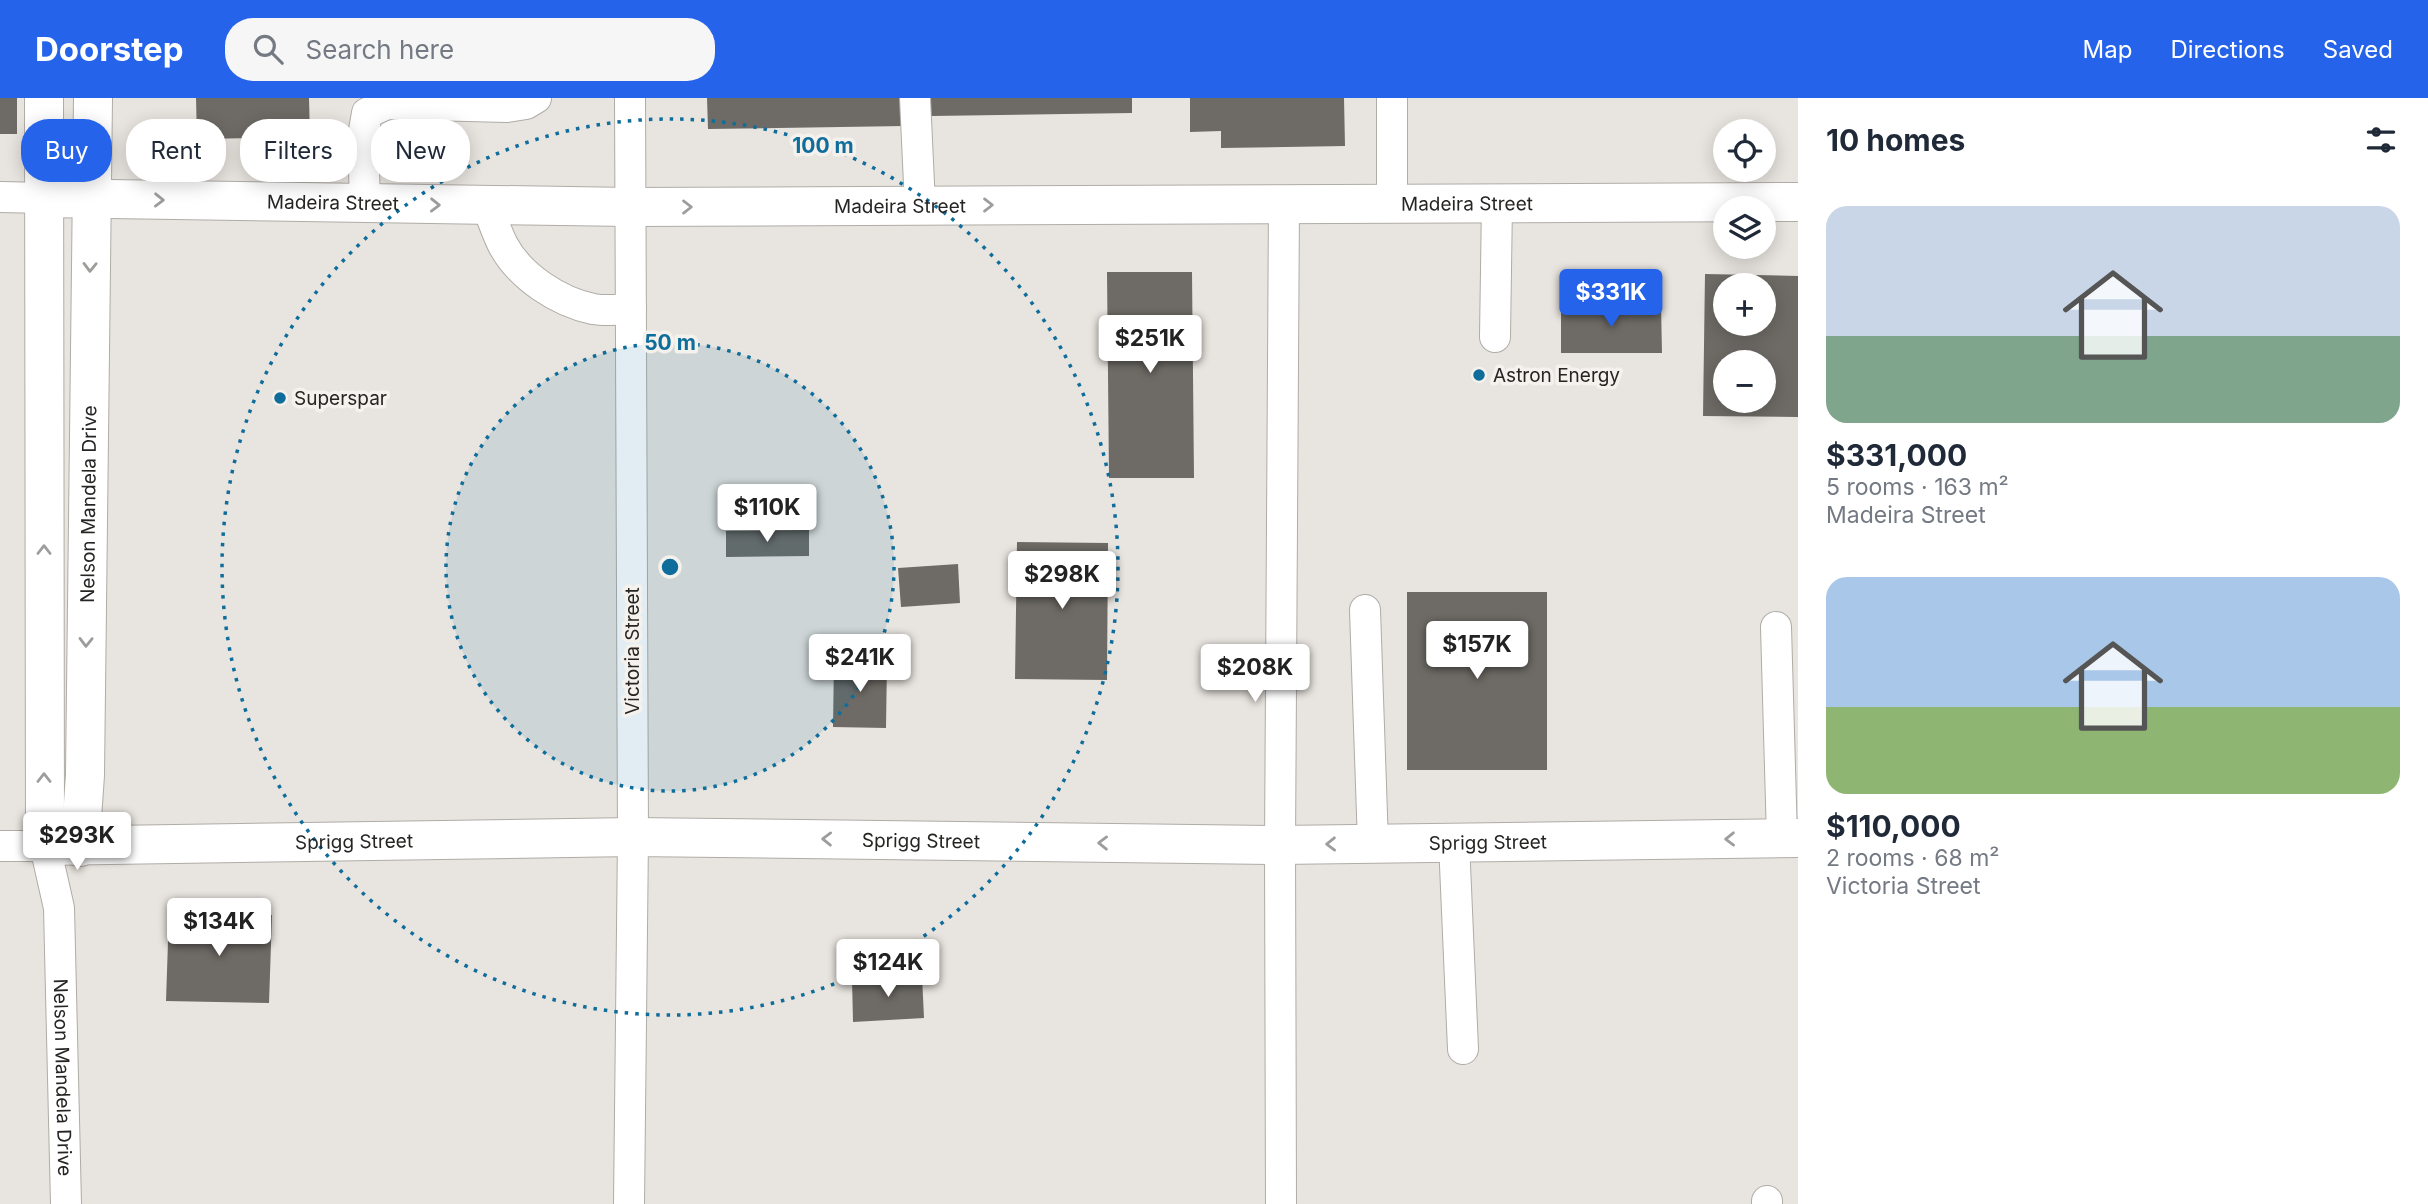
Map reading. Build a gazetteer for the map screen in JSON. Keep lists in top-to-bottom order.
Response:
{
  "streets": {
    "highway": ["Madeira Street", "Nelson Mandela Drive", "Sprigg Street"],
    "street": ["Victoria Street"]
  },
  "crossings": [
    ["Madeira Street", "Nelson Mandela Drive"],
    ["Madeira Street", "Victoria Street"],
    ["Nelson Mandela Drive", "Sprigg Street"],
    ["Victoria Street", "Sprigg Street"]
  ],
  "one_way": ["Madeira Street", "Sprigg Street"],
  "places": ["Astron Energy", "Superspar"],
  "page": {
    "header": "Doorstep",
    "search": "Search here",
    "nav": ["Map", "Directions", "Saved"],
    "heading": "10 homes",
    "map_buttons": ["+", "−"],
    "chip": [
      "Buy",
      "Rent",
      "Filters",
      "New"
    ],
    "list": [
      {
        "name": "$331,000",
        "note": "5 rooms · 163 m² · Madeira Street"
      },
      {
        "name": "$110,000",
        "note": "2 rooms · 68 m² · Victoria Street"
      }
    ],
    "price": [
      "$331K",
      "$251K",
      "$110K",
      "$298K",
      "$157K",
      "$241K",
      "$208K",
      "$293K",
      "$134K",
      "$124K"
    ]
  },
  "rings": ["100 m", "50 m"]
}
